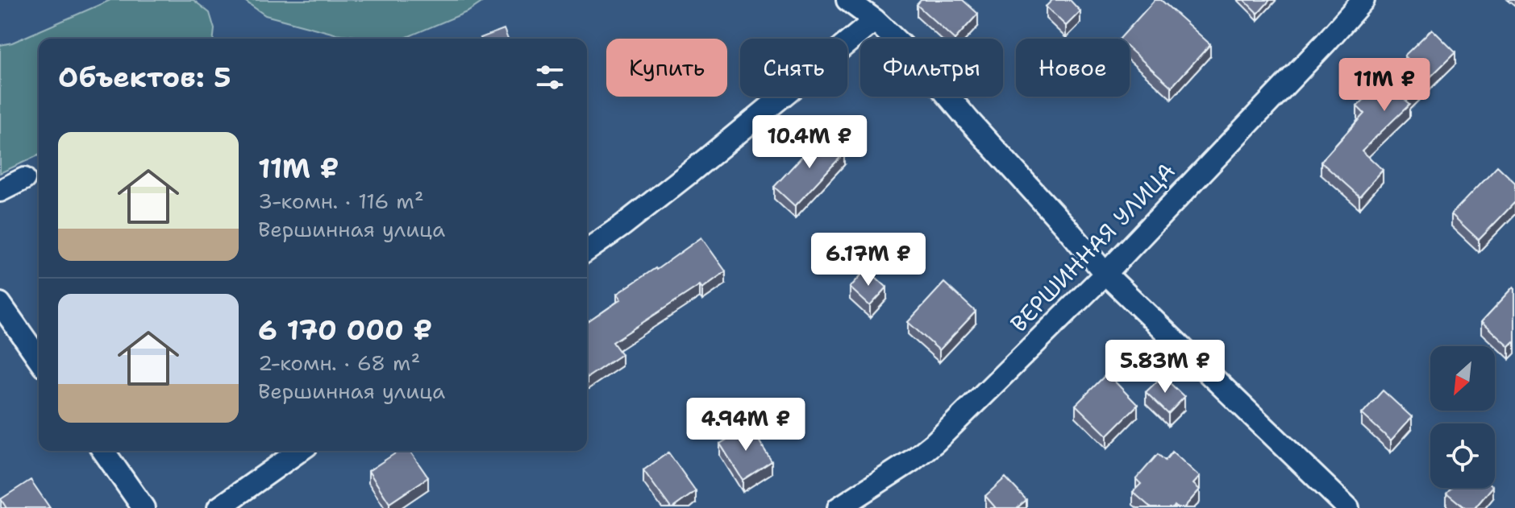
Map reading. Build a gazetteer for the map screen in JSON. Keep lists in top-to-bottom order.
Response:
{
  "streets": {
    "street": ["ВЕРШИННАЯ УЛИЦА"]
  },
  "north": "bottom left",
  "page": {
    "chip": [
      "Купить",
      "Снять",
      "Фильтры",
      "Новое"
    ],
    "heading": "Объектов: 5",
    "price": [
      "11M ₽",
      "10.4M ₽",
      "6.17M ₽",
      "5.83M ₽",
      "4.94M ₽"
    ],
    "list": [
      {
        "name": "11M ₽",
        "note": "3-комн. · 116 m² · Вершинная улица"
      },
      {
        "name": "6 170 000 ₽",
        "note": "2-комн. · 68 m² · Вершинная улица"
      }
    ]
  }
}
